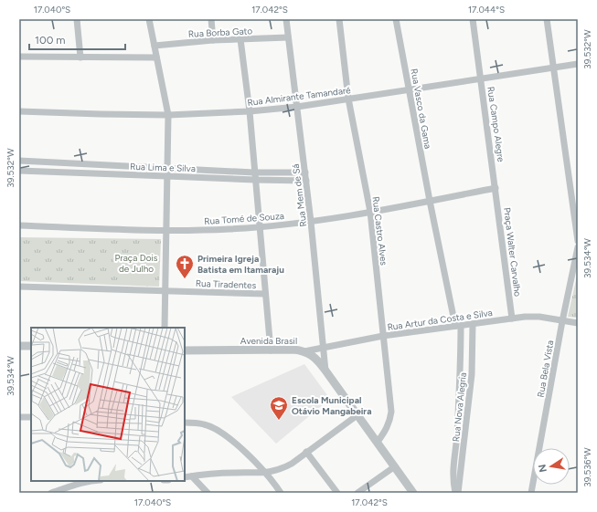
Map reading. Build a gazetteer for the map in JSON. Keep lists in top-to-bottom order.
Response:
{
  "streets": {
    "street": [
      "Rua Borba Gato",
      "Rua Almirante Tamandaré",
      "Rua Vasco da Gama",
      "Rua Campo Alegre",
      "Rua Lima e Silva",
      "Rua Mem de Sá",
      "Rua Tomé de Souza",
      "Rua Castro Alves",
      "Praça Walter Carvalho",
      "Rua Tiradentes",
      "Rua Artur da Costa e Silva",
      "Avenida Brasil",
      "Rua Bela Vista",
      "Rua Nova Alegria"
    ]
  },
  "crossings": [
    ["Rua Borba Gato", "Rua Mem de Sá"],
    ["Rua Almirante Tamandaré", "Rua Vasco da Gama"],
    ["Rua Almirante Tamandaré", "Rua Campo Alegre"],
    ["Rua Almirante Tamandaré", "Rua Mem de Sá"],
    ["Rua Almirante Tamandaré", "Rua Castro Alves"],
    ["Rua Vasco da Gama", "Rua Tomé de Souza"],
    ["Rua Campo Alegre", "Rua Tomé de Souza"],
    ["Rua Campo Alegre", "Praça Walter Carvalho"],
    ["Rua Lima e Silva", "Rua Mem de Sá"],
    ["Rua Mem de Sá", "Rua Tomé de Souza"],
    ["Rua Mem de Sá", "Rua Artur da Costa e Silva"],
    ["Rua Mem de Sá", "Avenida Brasil"],
    ["Rua Tomé de Souza", "Rua Castro Alves"],
    ["Rua Tomé de Souza", "Praça Walter Carvalho"],
    ["Rua Castro Alves", "Rua Artur da Costa e Silva"],
    ["Rua Castro Alves", "Avenida Brasil"],
    ["Praça Walter Carvalho", "Rua Artur da Costa e Silva"],
    ["Rua Artur da Costa e Silva", "Avenida Brasil"],
    ["Rua Artur da Costa e Silva", "Rua Bela Vista"],
    ["Rua Artur da Costa e Silva", "Rua Nova Alegria"]
  ],
  "parks": ["Praça Dois de Julho"],
  "places": {
    "church": ["Primeira Igreja Batista em Itamaraju"],
    "school or university": ["Escola Municipal Otávio Mangabeira"]
  },
  "scale_bar": "100 m",
  "north": "left",
  "coordinates": [
    "17.040°S",
    "17.042°S",
    "17.044°S",
    "39.532°W",
    "39.534°W",
    "39.536°W"
  ]
}
